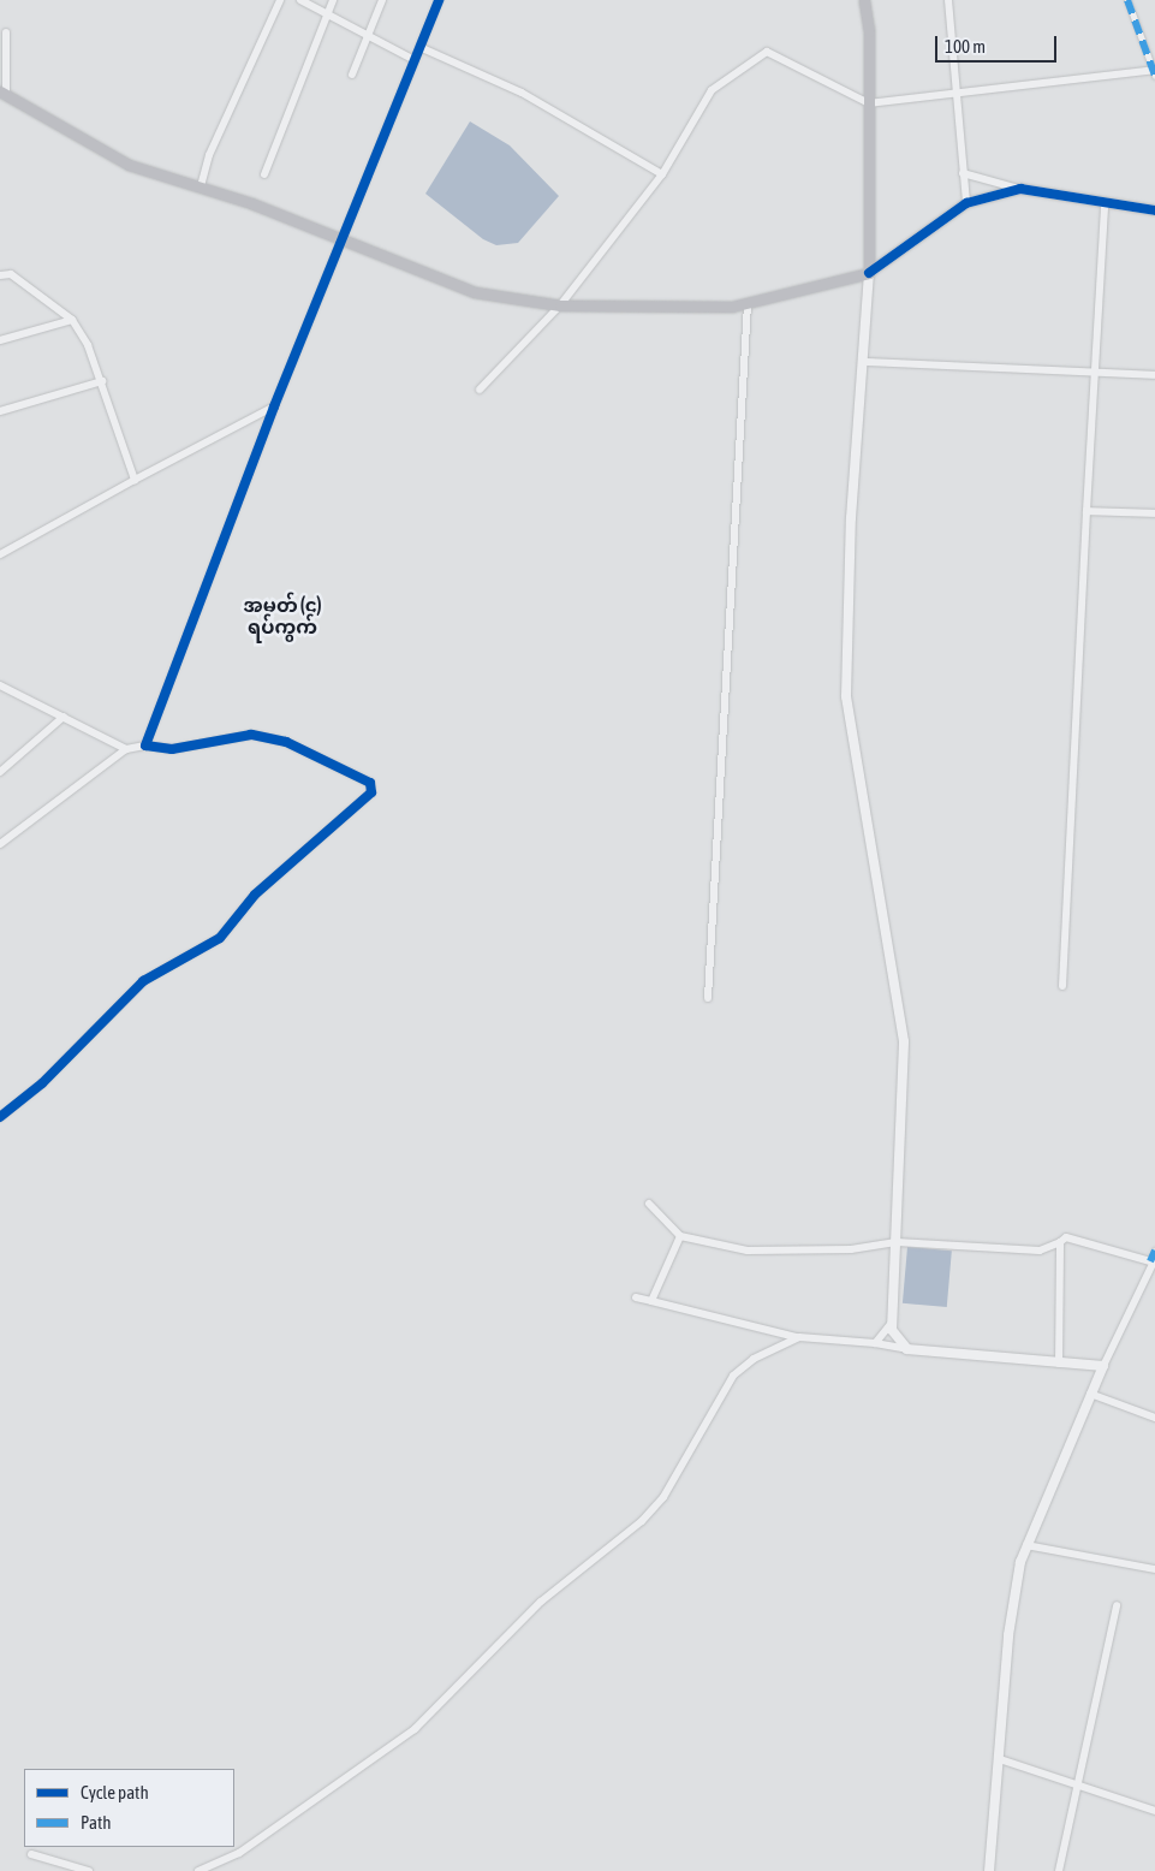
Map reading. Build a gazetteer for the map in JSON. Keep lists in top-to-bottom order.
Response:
{
  "districts": ["အမှတ် (၄) ရပ်ကွက်"],
  "legend": ["Cycle path", "Path"],
  "scale_bar": "100 m"
}
